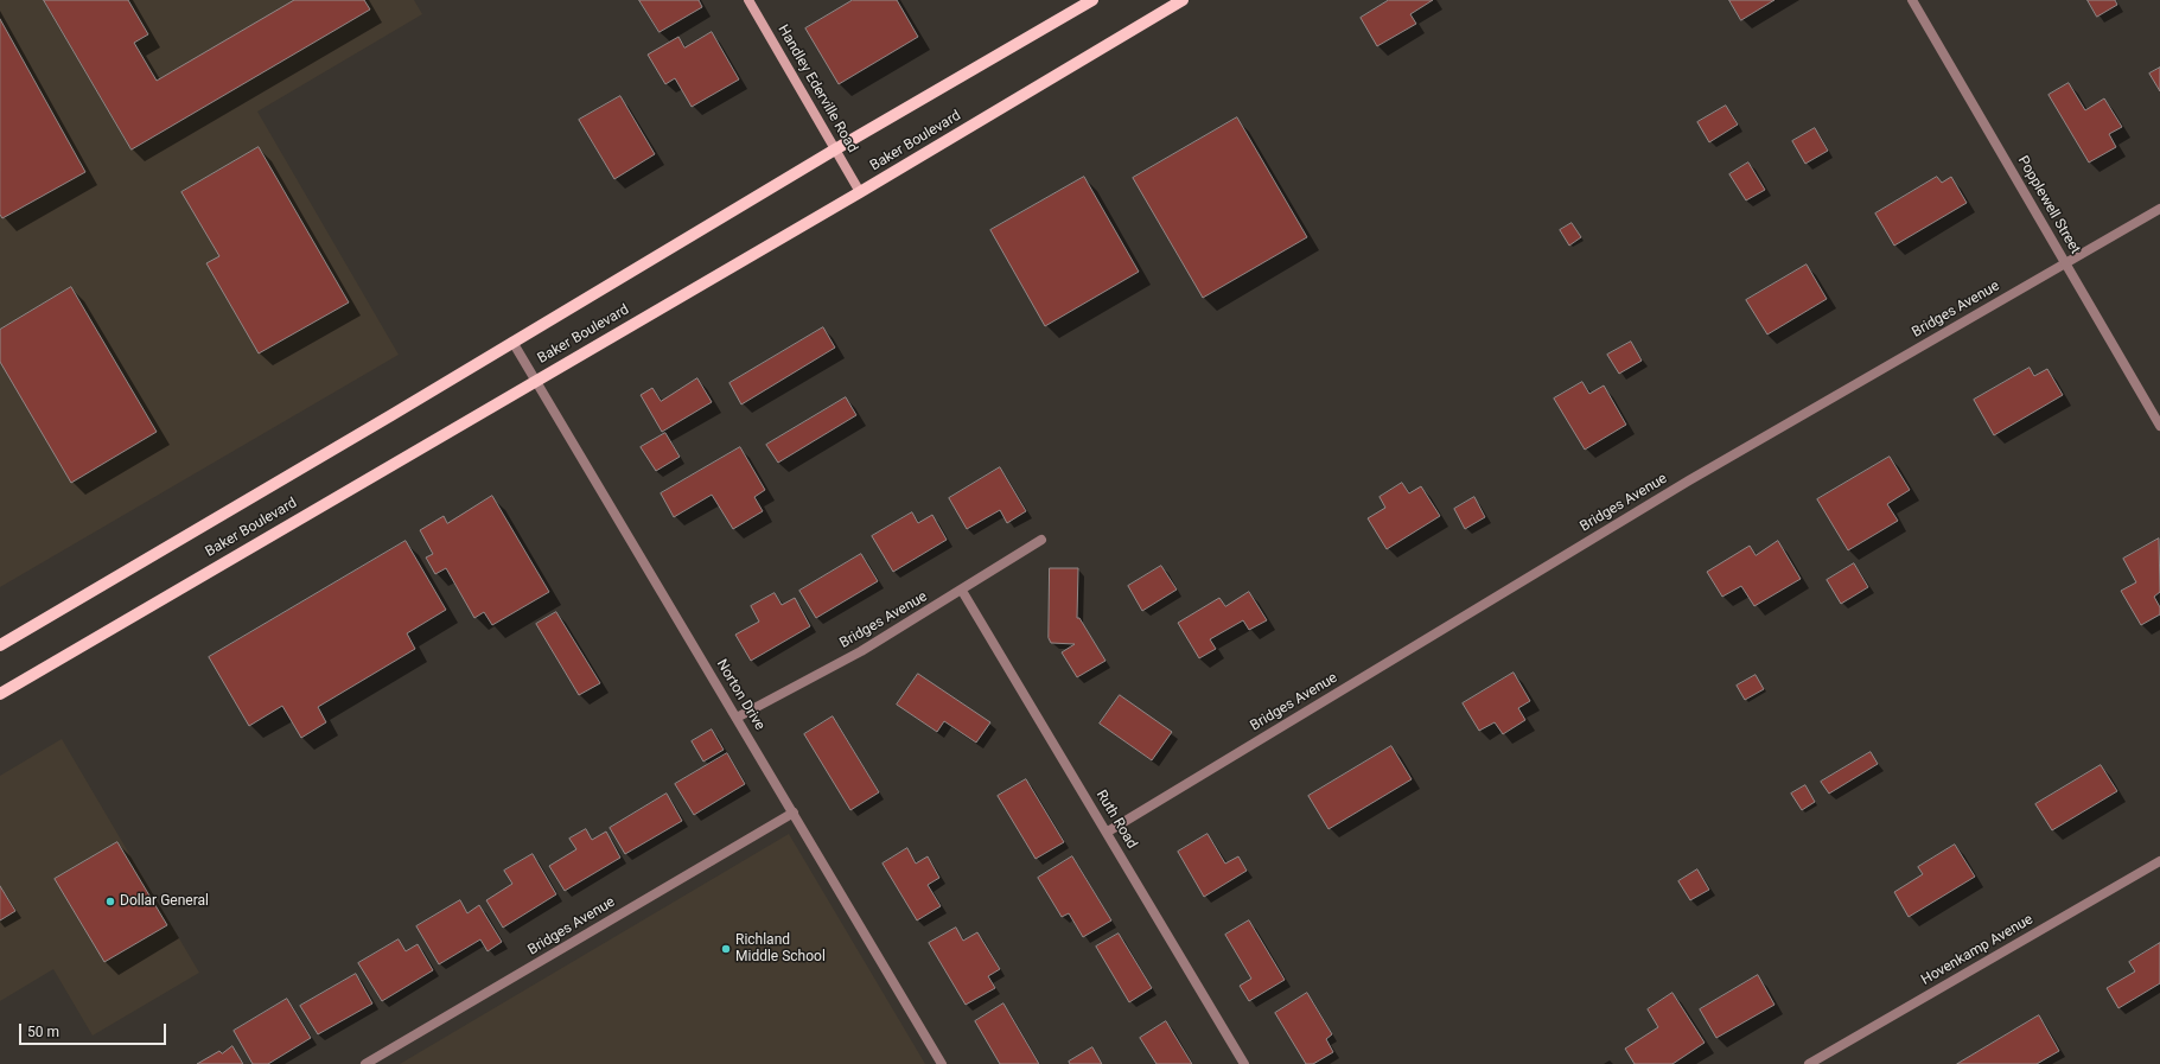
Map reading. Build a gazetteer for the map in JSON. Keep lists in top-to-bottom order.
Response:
{
  "streets": {
    "main road": ["Handley Ederville Road", "Baker Boulevard"],
    "street": [
      "Popplewell Street",
      "Bridges Avenue",
      "Norton Drive",
      "Ruth Road",
      "Hovenkamp Avenue"
    ]
  },
  "crossings": [
    ["Handley Ederville Road", "Baker Boulevard"],
    ["Baker Boulevard", "Norton Drive"],
    ["Popplewell Street", "Bridges Avenue"],
    ["Bridges Avenue", "Norton Drive"],
    ["Bridges Avenue", "Ruth Road"]
  ],
  "places": ["Dollar General", "Richland Middle School"],
  "scale_bar": "50 m"
}
